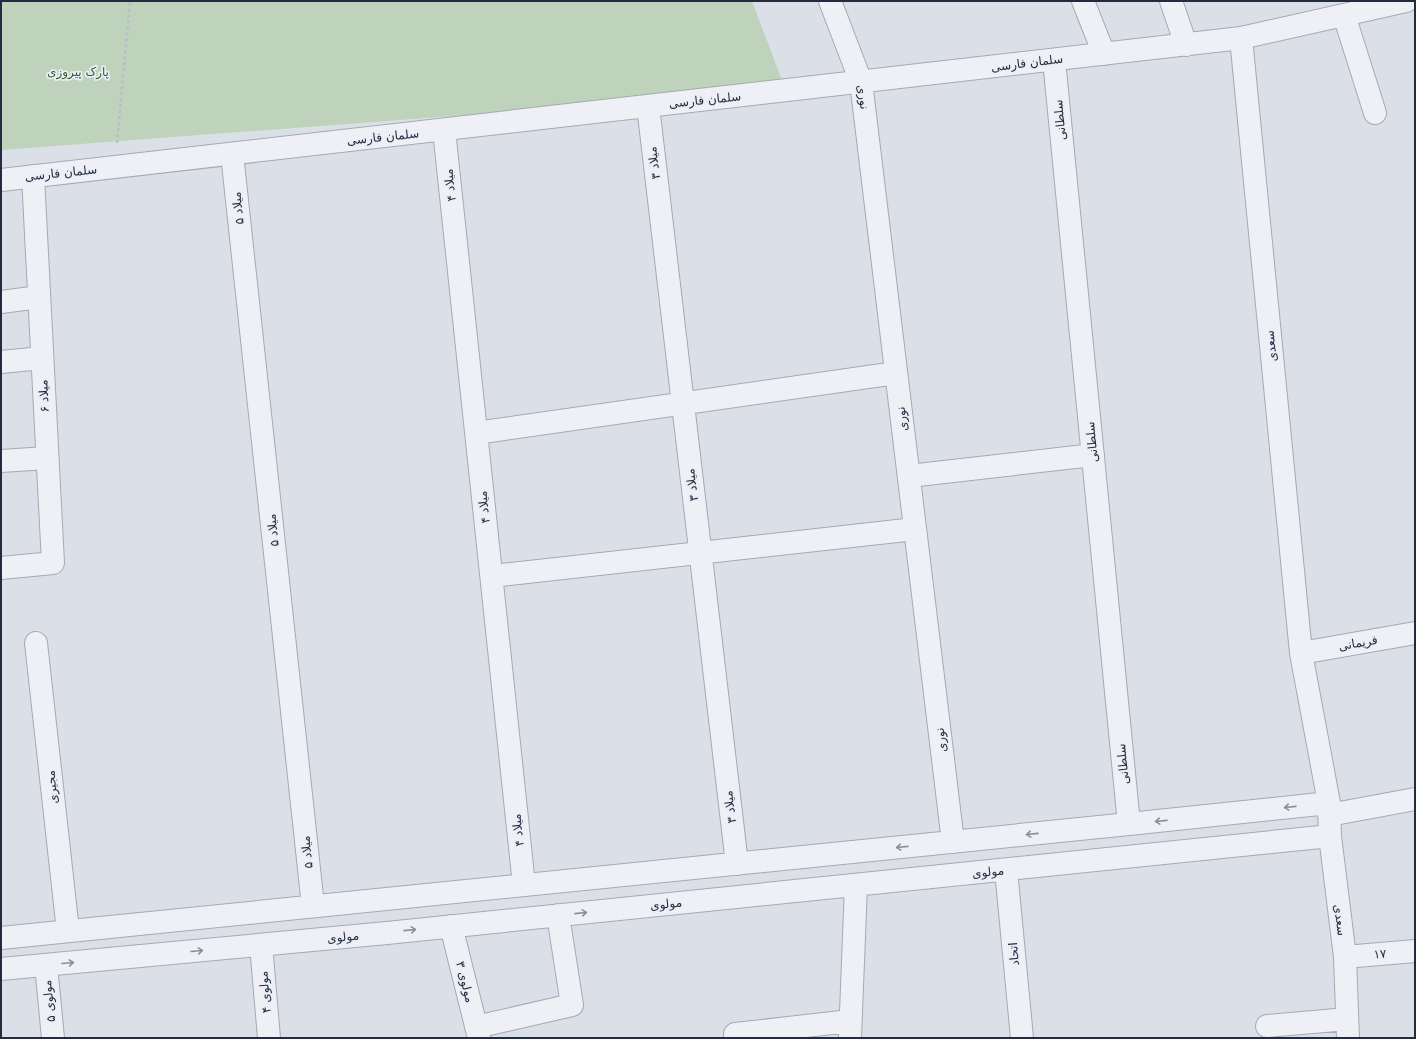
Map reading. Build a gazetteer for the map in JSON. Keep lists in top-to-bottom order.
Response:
{
  "streets": {
    "street": [
      "سلمان فارسی",
      "نوری",
      "سلطانی",
      "میلاد ۳",
      "میلاد ۴",
      "میلاد ۵",
      "سعدی",
      "میلاد ۶",
      "فریمانی",
      "مجیری",
      "مولوی",
      "اتحاد",
      "۱۷",
      "مولوی ۳",
      "مولوی ۴",
      "مولوی ۵"
    ]
  },
  "crossings": [
    ["سلمان فارسی", "نوری"],
    ["سلمان فارسی", "سلطانی"],
    ["سلمان فارسی", "میلاد ۳"],
    ["سلمان فارسی", "میلاد ۴"],
    ["سلمان فارسی", "میلاد ۵"],
    ["سلمان فارسی", "سعدی"],
    ["سلمان فارسی", "میلاد ۶"],
    ["سعدی", "فریمانی"],
    ["سعدی", "مولوی"],
    ["سعدی", "۱۷"],
    ["مولوی", "اتحاد"],
    ["مولوی", "مولوی ۳"],
    ["مولوی", "مولوی ۴"],
    ["مولوی", "مولوی ۵"]
  ],
  "parks": ["پارک پیروزی"]
}
